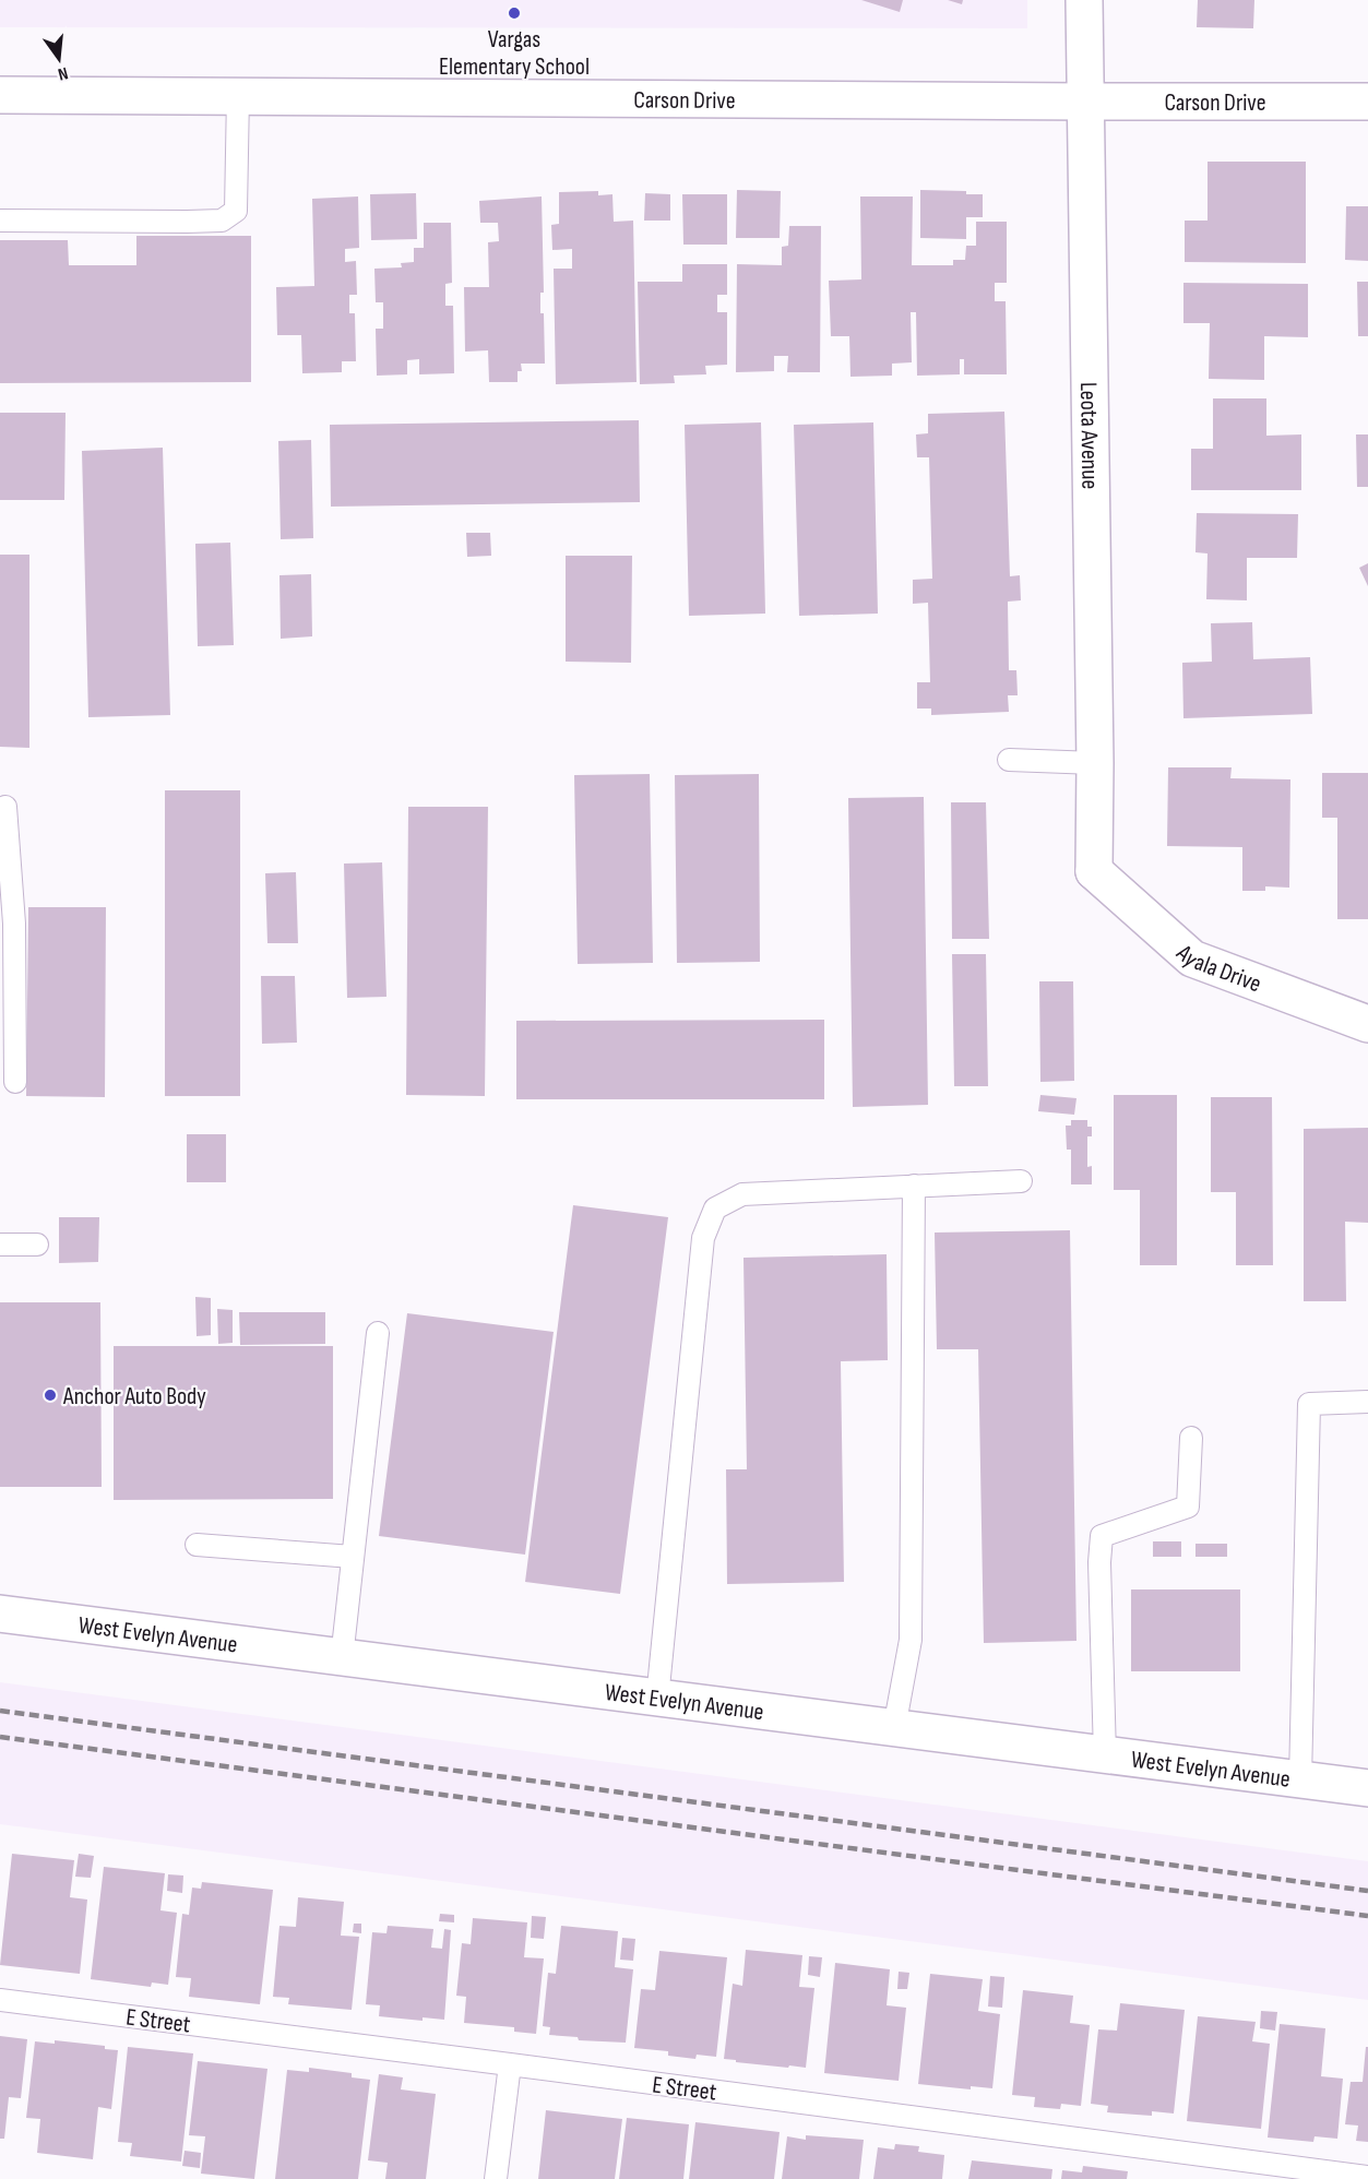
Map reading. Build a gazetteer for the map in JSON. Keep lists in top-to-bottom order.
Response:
{
  "streets": {
    "street": [
      "Carson Drive",
      "Leota Avenue",
      "Ayala Drive",
      "West Evelyn Avenue"
    ],
    "lane": ["E Street"]
  },
  "crossings": [
    ["Carson Drive", "Leota Avenue"],
    ["Leota Avenue", "Ayala Drive"]
  ],
  "places": ["Vargas Elementary School", "Anchor Auto Body"],
  "north": "bottom"
}
